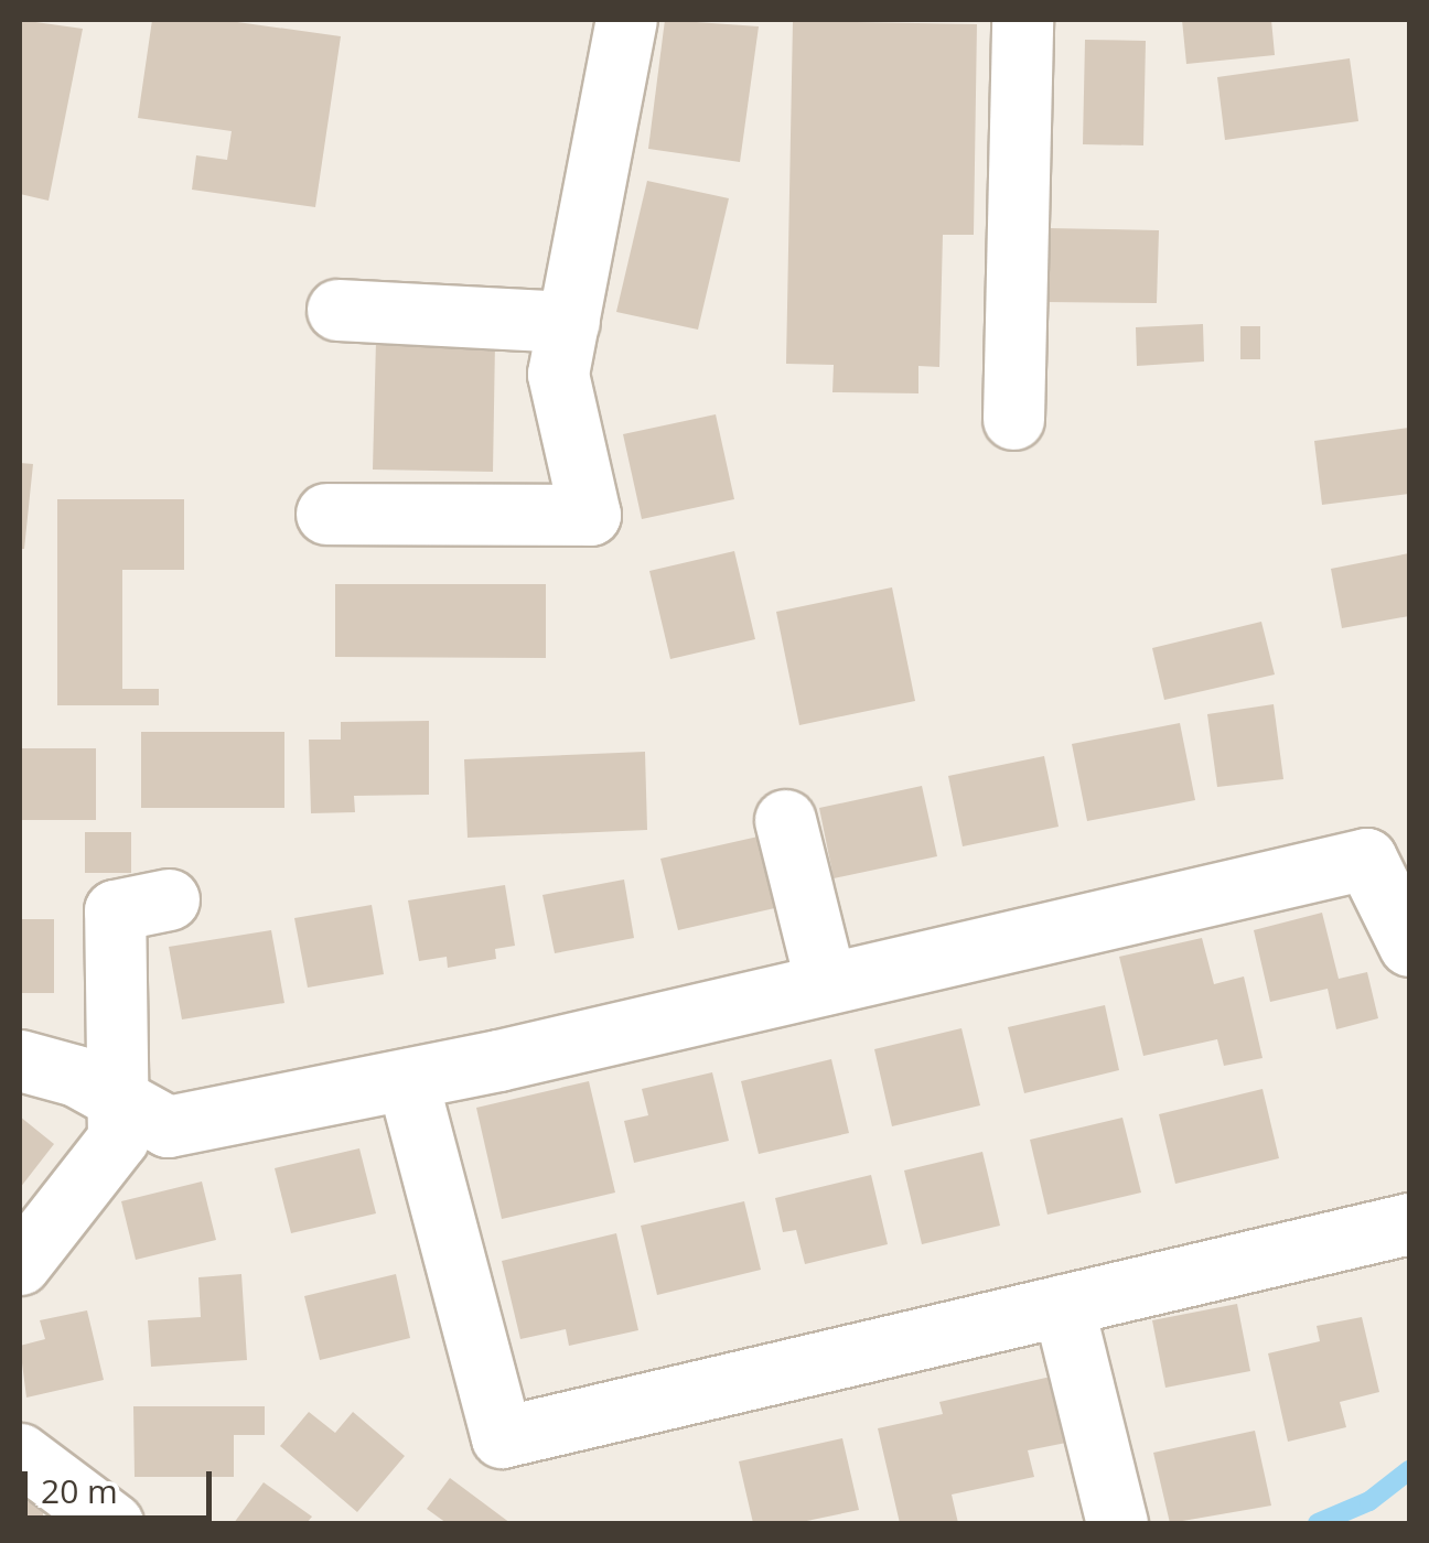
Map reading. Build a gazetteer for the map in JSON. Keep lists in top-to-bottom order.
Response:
{
  "scale_bar": "20 m"
}
